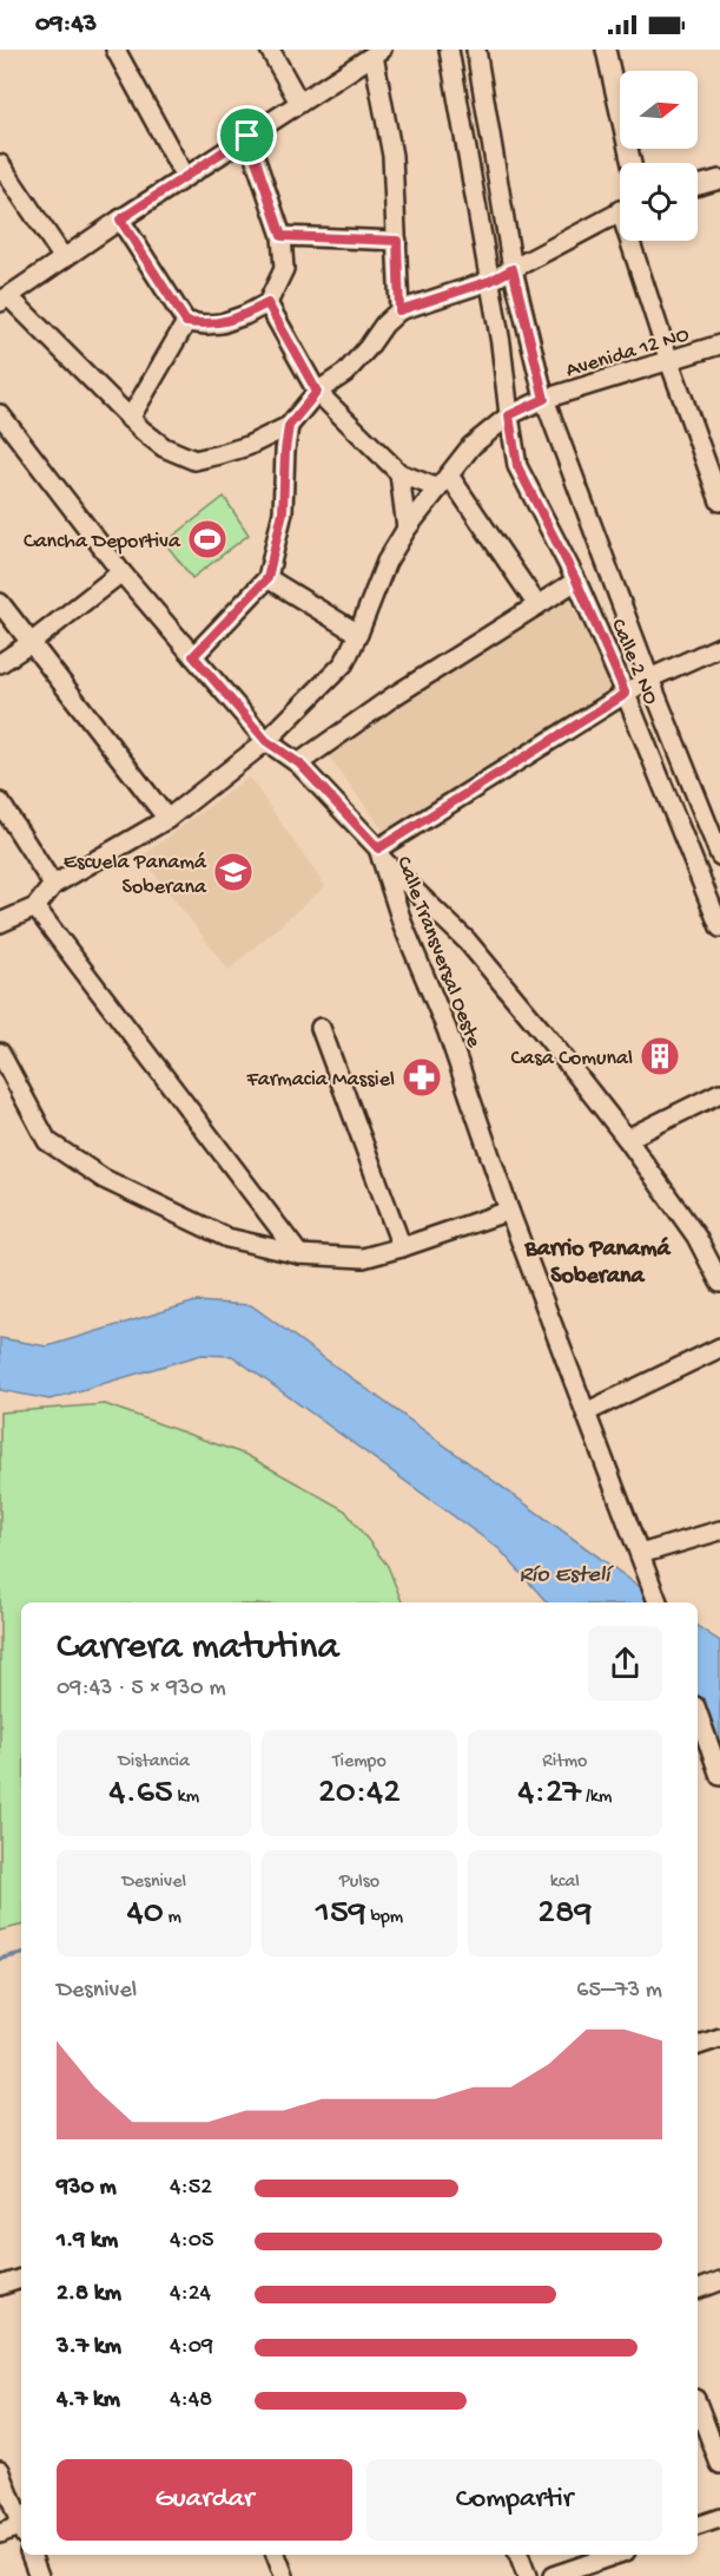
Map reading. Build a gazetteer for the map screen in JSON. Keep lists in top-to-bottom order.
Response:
{
  "streets": {
    "street": ["Avenida 12 NO", "Calle 2 NO", "Calle Transversal Oeste"]
  },
  "crossings": [
    ["Avenida 12 NO", "Calle 2 NO"],
    ["Avenida 12 NO", "Calle Transversal Oeste"]
  ],
  "districts": ["Barrio Panamá Soberana"],
  "water": ["Río Estelí"],
  "places": {
    "sports": ["Cancha Deportiva"],
    "school or university": ["Escuela Panamá Soberana"],
    "building": ["Casa Comunal"],
    "pharmacy": ["Farmacia Massiel"]
  },
  "north": "right",
  "page": {
    "status": "09:43",
    "heading": ["Carrera matutina", "09:43 · 5 × 930 m"],
    "stats": [
      ["Distancia", "4.65 km"],
      ["Tiempo", "20:42"],
      ["Ritmo", "4:27 /km"],
      ["Desnivel", "40 m"],
      ["Pulso", "159 bpm"],
      ["kcal", "289"]
    ],
    "chart": ["Desnivel", "65–73 m"],
    "list": [
      {
        "name": "930 m",
        "note": "4:52"
      },
      {
        "name": "1.9 km",
        "note": "4:05"
      },
      {
        "name": "2.8 km",
        "note": "4:24"
      },
      {
        "name": "3.7 km",
        "note": "4:09"
      },
      {
        "name": "4.7 km",
        "note": "4:48"
      }
    ],
    "buttons": ["Guardar", "Compartir"]
  }
}
